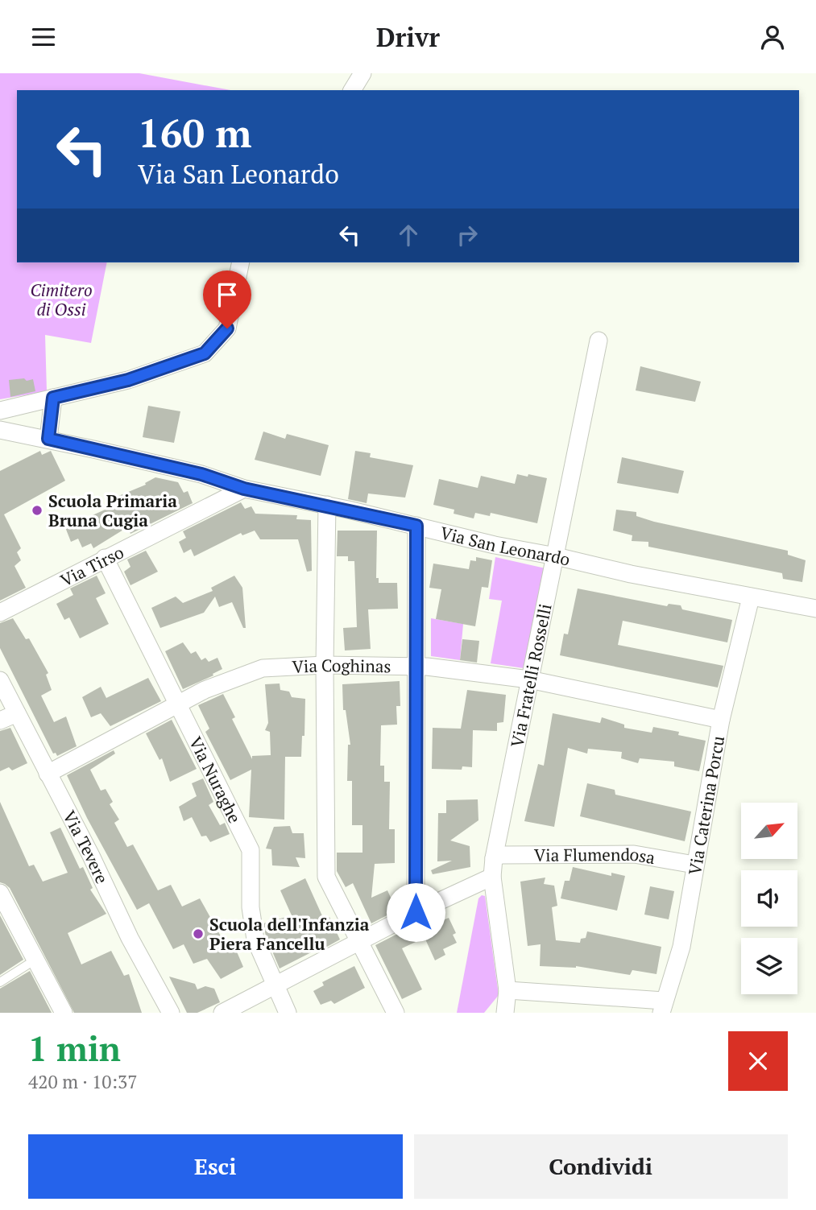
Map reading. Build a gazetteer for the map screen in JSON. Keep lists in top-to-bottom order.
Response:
{
  "streets": {
    "street": [
      "Via San Leonardo",
      "Via Tirso",
      "Via Coghinas",
      "Via Fratelli Rosselli",
      "Via Nuraghe",
      "Via Caterina Porcu",
      "Via Tevere",
      "Via Flumendosa"
    ]
  },
  "crossings": [
    ["Via San Leonardo", "Via Tirso"],
    ["Via San Leonardo", "Via Fratelli Rosselli"],
    ["Via San Leonardo", "Via Caterina Porcu"],
    ["Via Tirso", "Via Nuraghe"],
    ["Via Coghinas", "Via Fratelli Rosselli"],
    ["Via Coghinas", "Via Nuraghe"],
    ["Via Coghinas", "Via Caterina Porcu"],
    ["Via Coghinas", "Via Tevere"],
    ["Via Fratelli Rosselli", "Via Flumendosa"],
    ["Via Caterina Porcu", "Via Flumendosa"]
  ],
  "parks": ["Cimitero di Ossi"],
  "places": ["Scuola Primaria Bruna Cugia", "Scuola dell'Infanzia Piera Fancellu"],
  "north": "top right",
  "page": {
    "header": "Drivr",
    "turn": ["160 m", "Via San Leonardo"],
    "heading": ["1 min", "420 m · 10:37"],
    "buttons": ["Esci", "Condividi"]
  }
}
